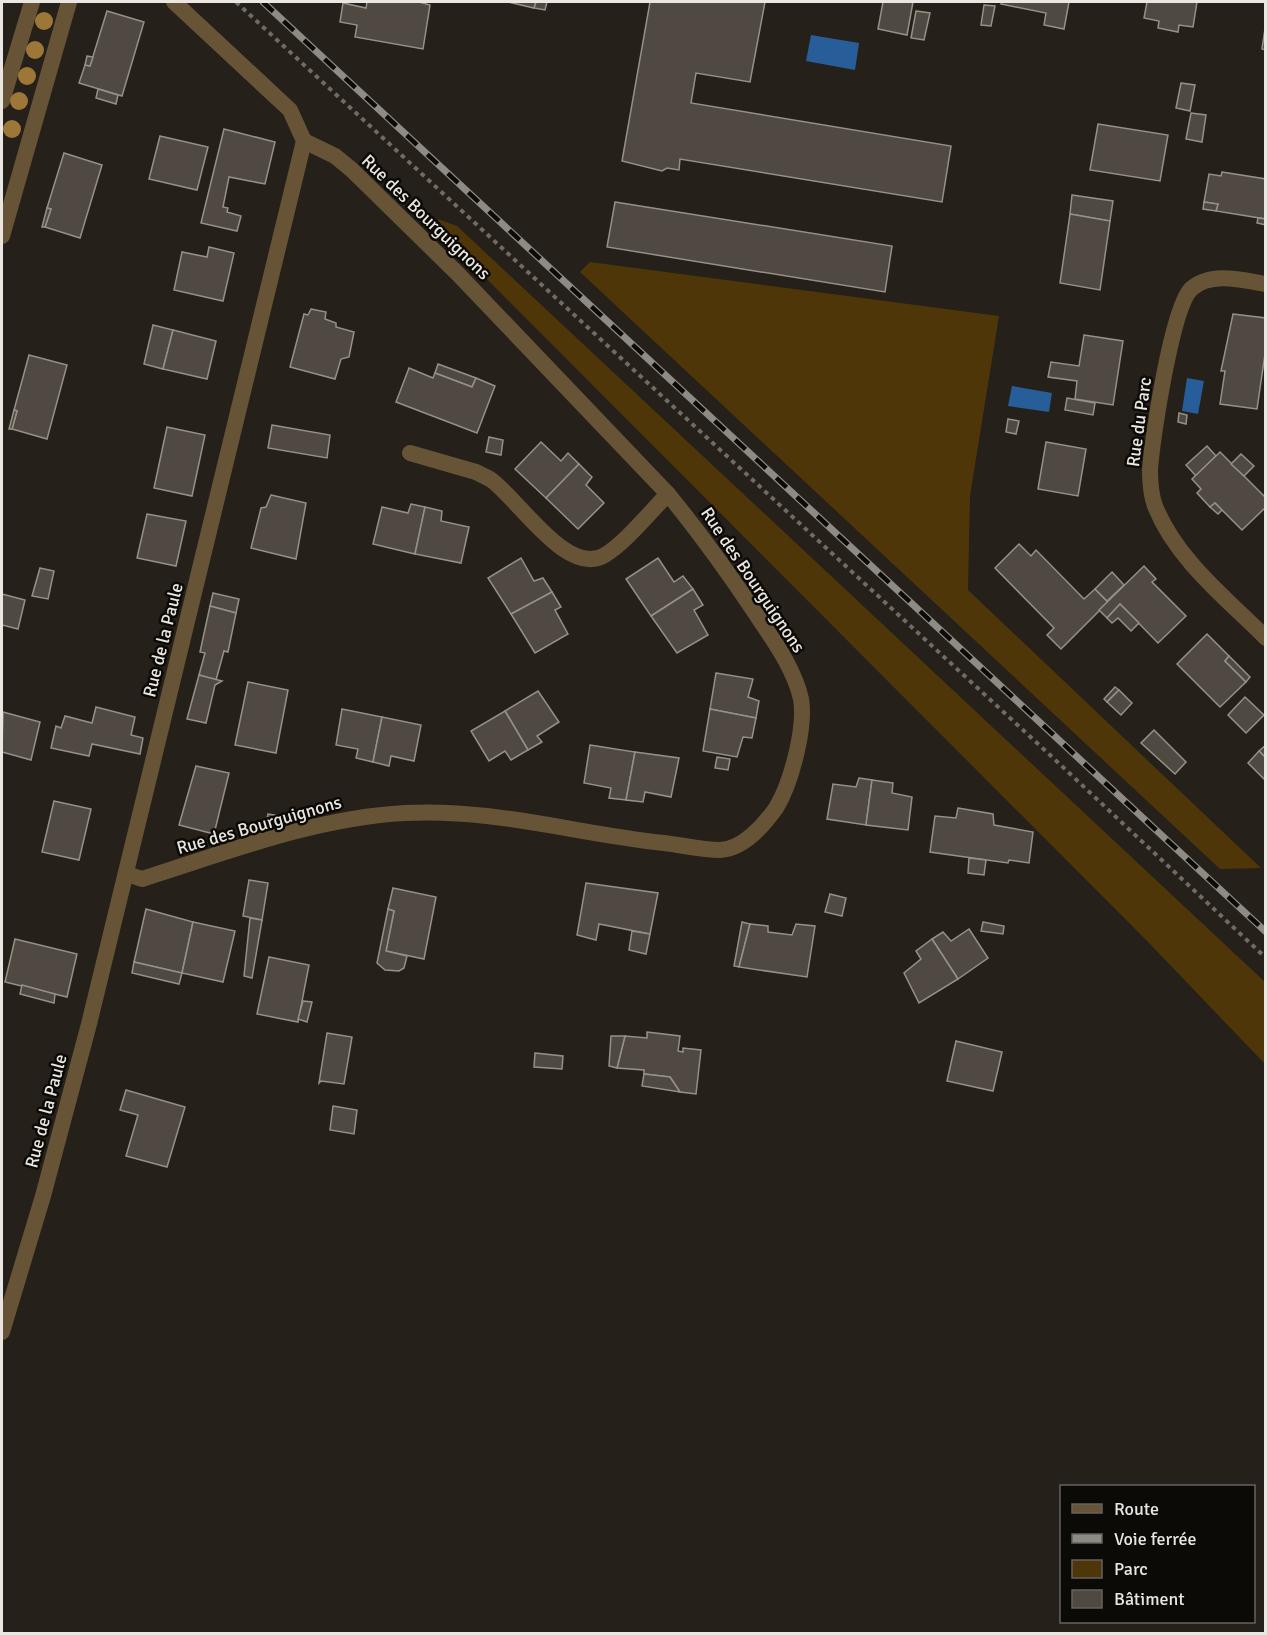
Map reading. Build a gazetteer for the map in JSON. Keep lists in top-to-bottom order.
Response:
{
  "streets": {
    "street": ["Rue des Bourguignons", "Rue du Parc", "Rue de la Paule"]
  },
  "crossings": [
    ["Rue des Bourguignons", "Rue de la Paule"]
  ],
  "legend": [
    "Route",
    "Voie ferrée",
    "Parc",
    "Bâtiment"
  ]
}
